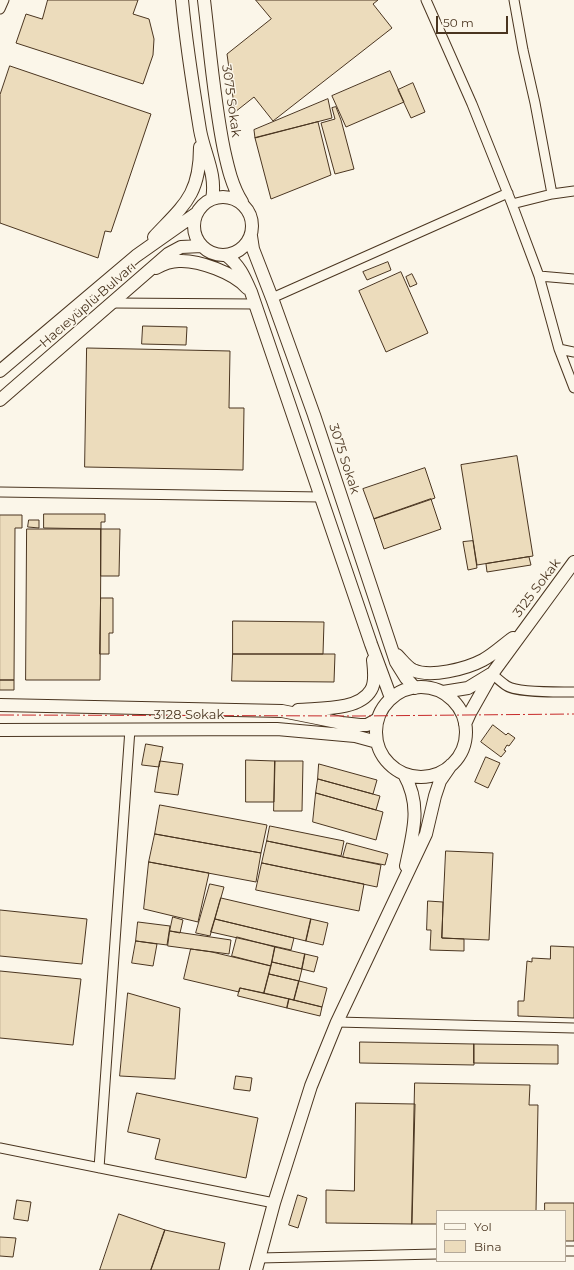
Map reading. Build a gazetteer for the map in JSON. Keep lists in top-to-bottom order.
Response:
{
  "streets": {
    "street": [
      "3075 Sokak",
      "Hacıeyüplü Bulvarı",
      "3125 Sokak",
      "3128 Sokak"
    ]
  },
  "crossings": [
    ["3075 Sokak", "Hacıeyüplü Bulvarı"],
    ["3075 Sokak", "3125 Sokak"],
    ["3075 Sokak", "3128 Sokak"],
    ["3125 Sokak", "3128 Sokak"]
  ],
  "legend": ["Yol", "Bina"],
  "scale_bar": "50 m"
}
